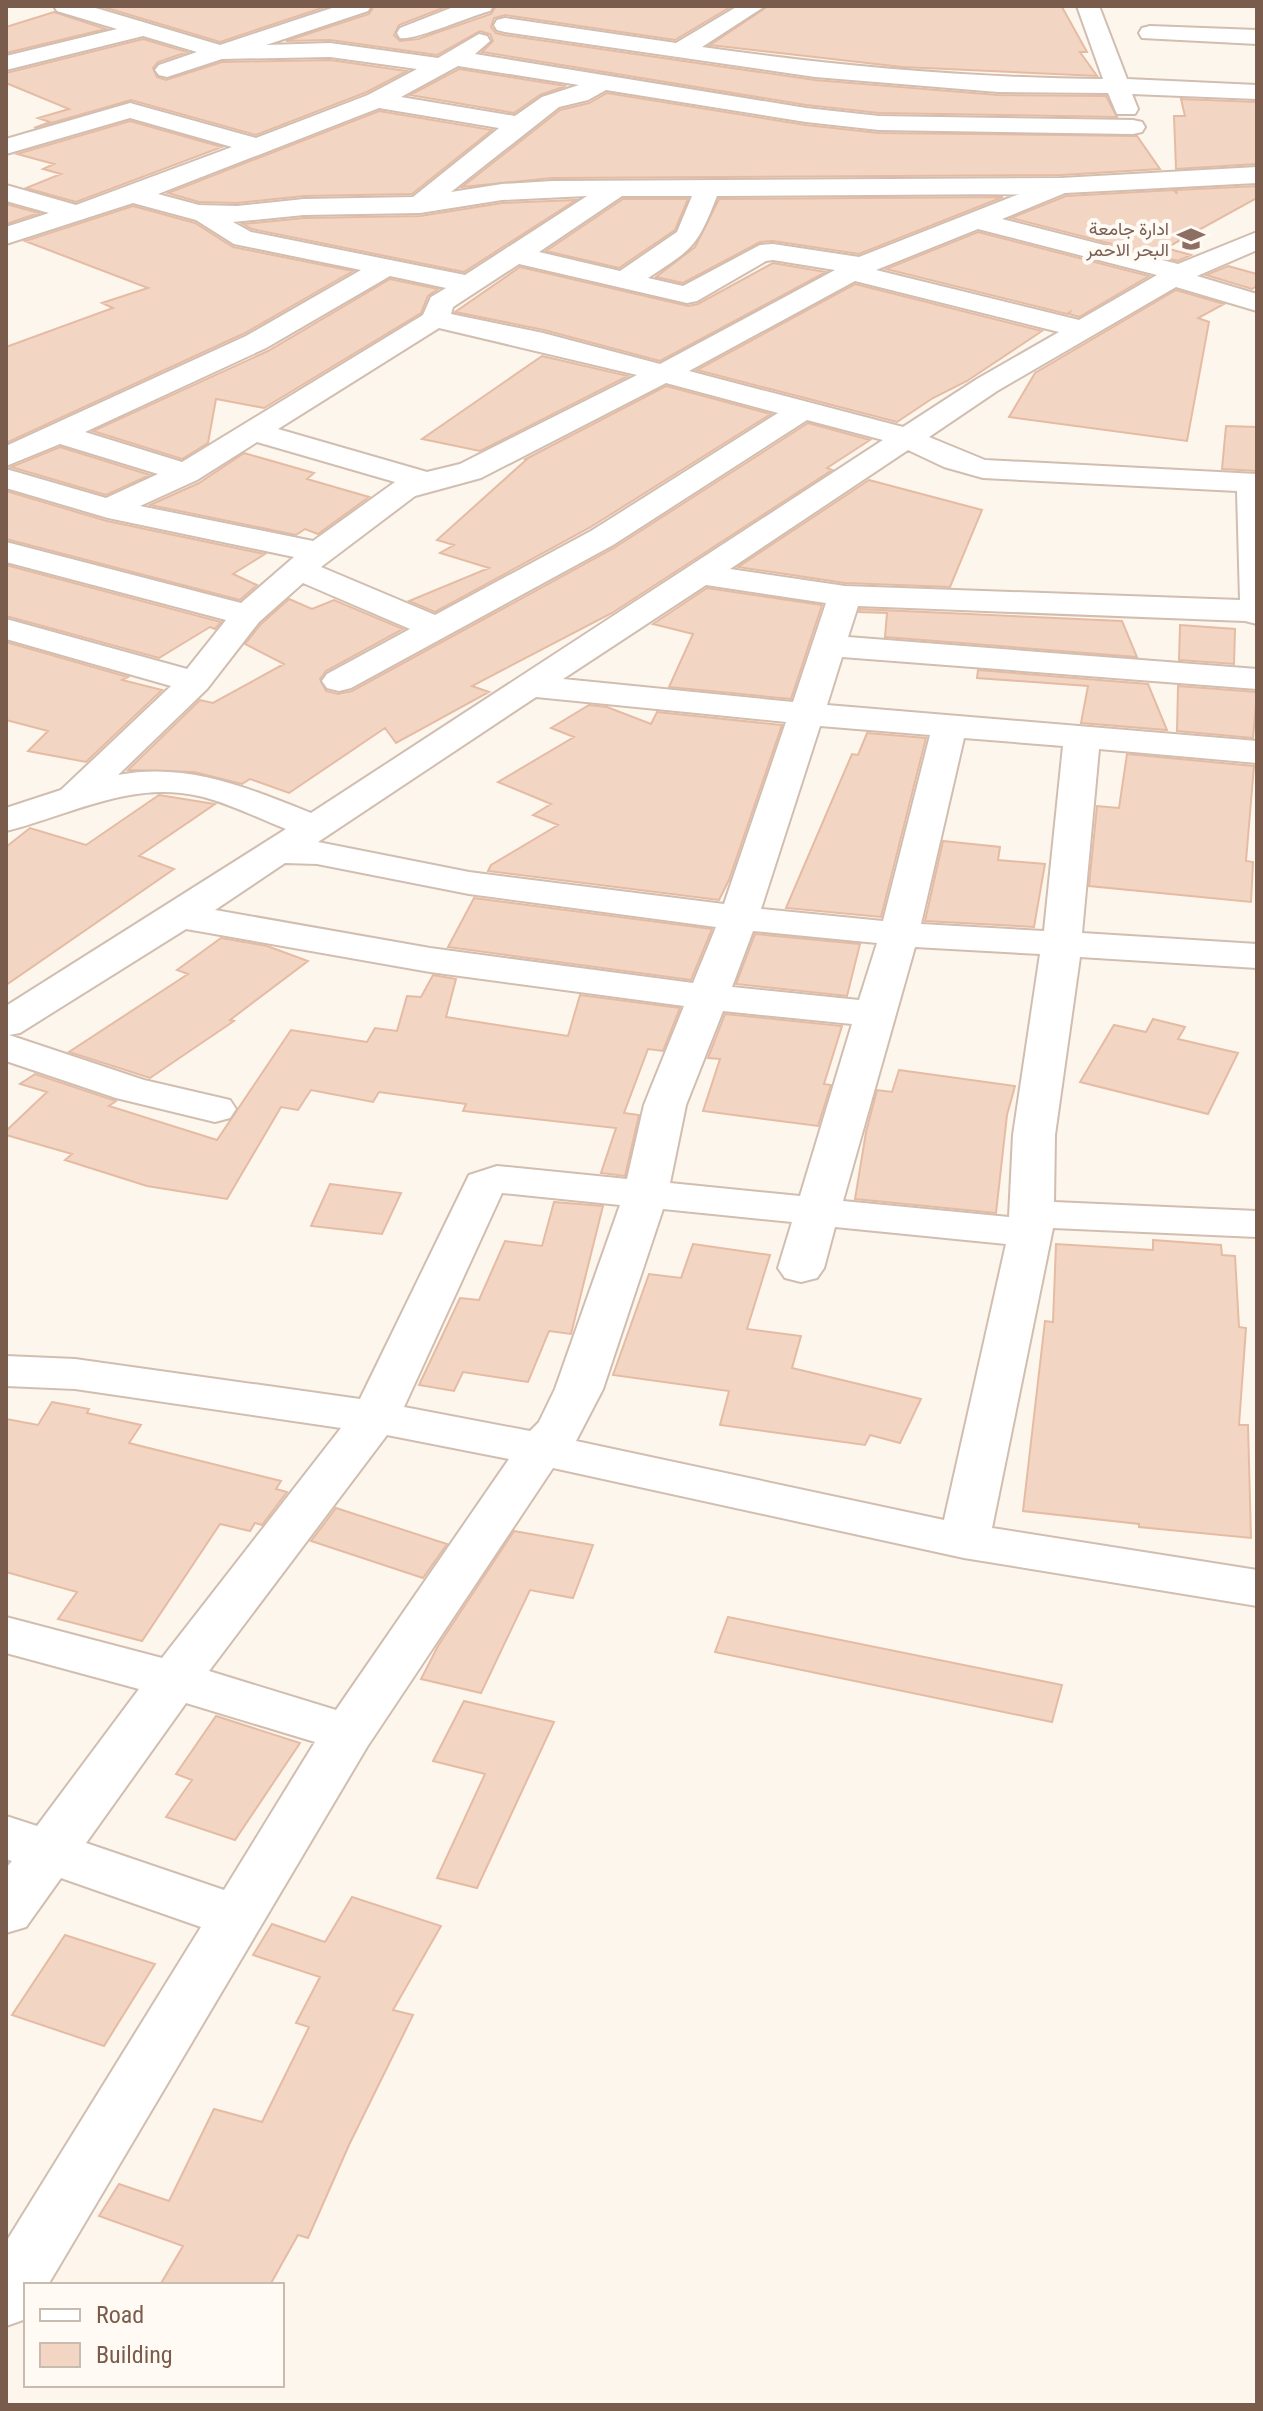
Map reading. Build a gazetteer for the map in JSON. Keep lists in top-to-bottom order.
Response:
{
  "places": {
    "school or university": ["ادارة جامعة البحر الاحمر"]
  },
  "legend": ["Road", "Building"]
}
